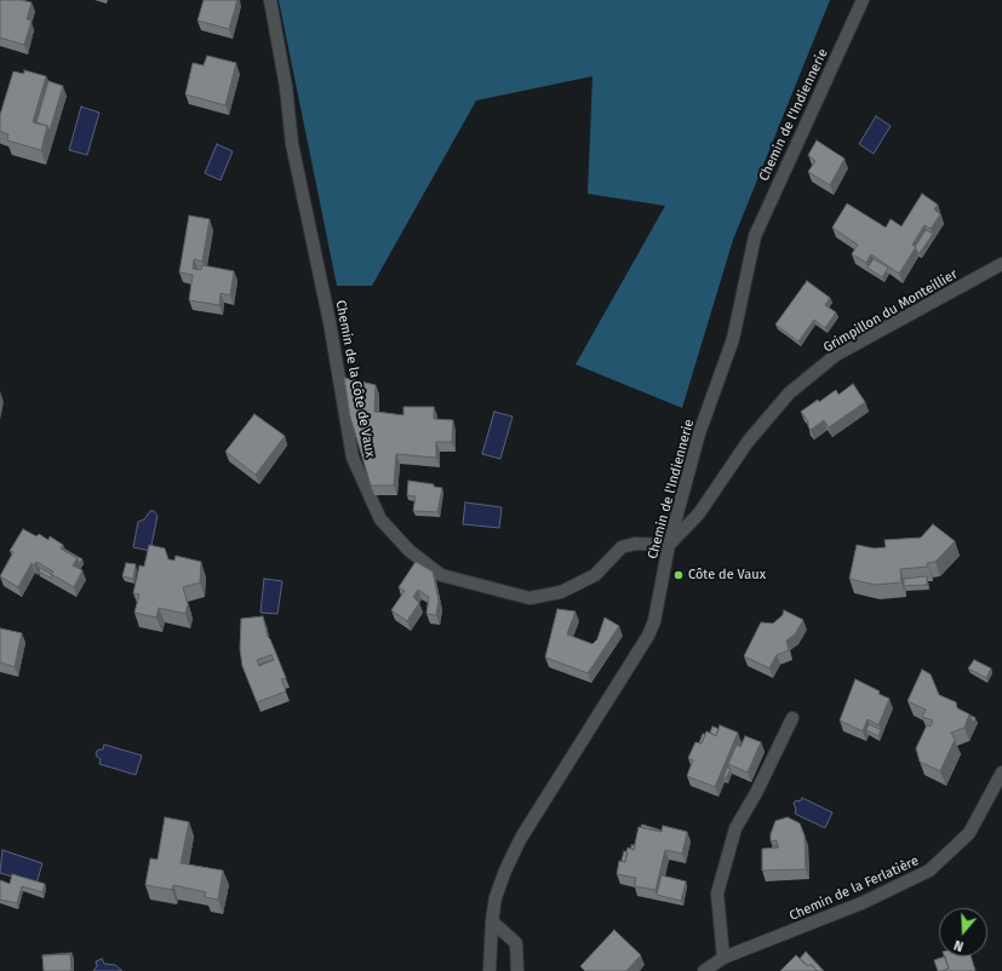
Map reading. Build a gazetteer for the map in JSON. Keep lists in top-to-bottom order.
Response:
{
  "streets": {
    "street": [
      "Chemin de l'Indiennerie",
      "Grimpillon du Monteillier",
      "Chemin de la Côte de Vaux",
      "Chemin de la Ferlatière"
    ]
  },
  "crossings": [
    ["Chemin de l'Indiennerie", "Grimpillon du Monteillier"],
    ["Chemin de l'Indiennerie", "Chemin de la Côte de Vaux"],
    ["Grimpillon du Monteillier", "Chemin de la Côte de Vaux"]
  ],
  "places": ["Côte de Vaux"],
  "north": "bottom"
}
